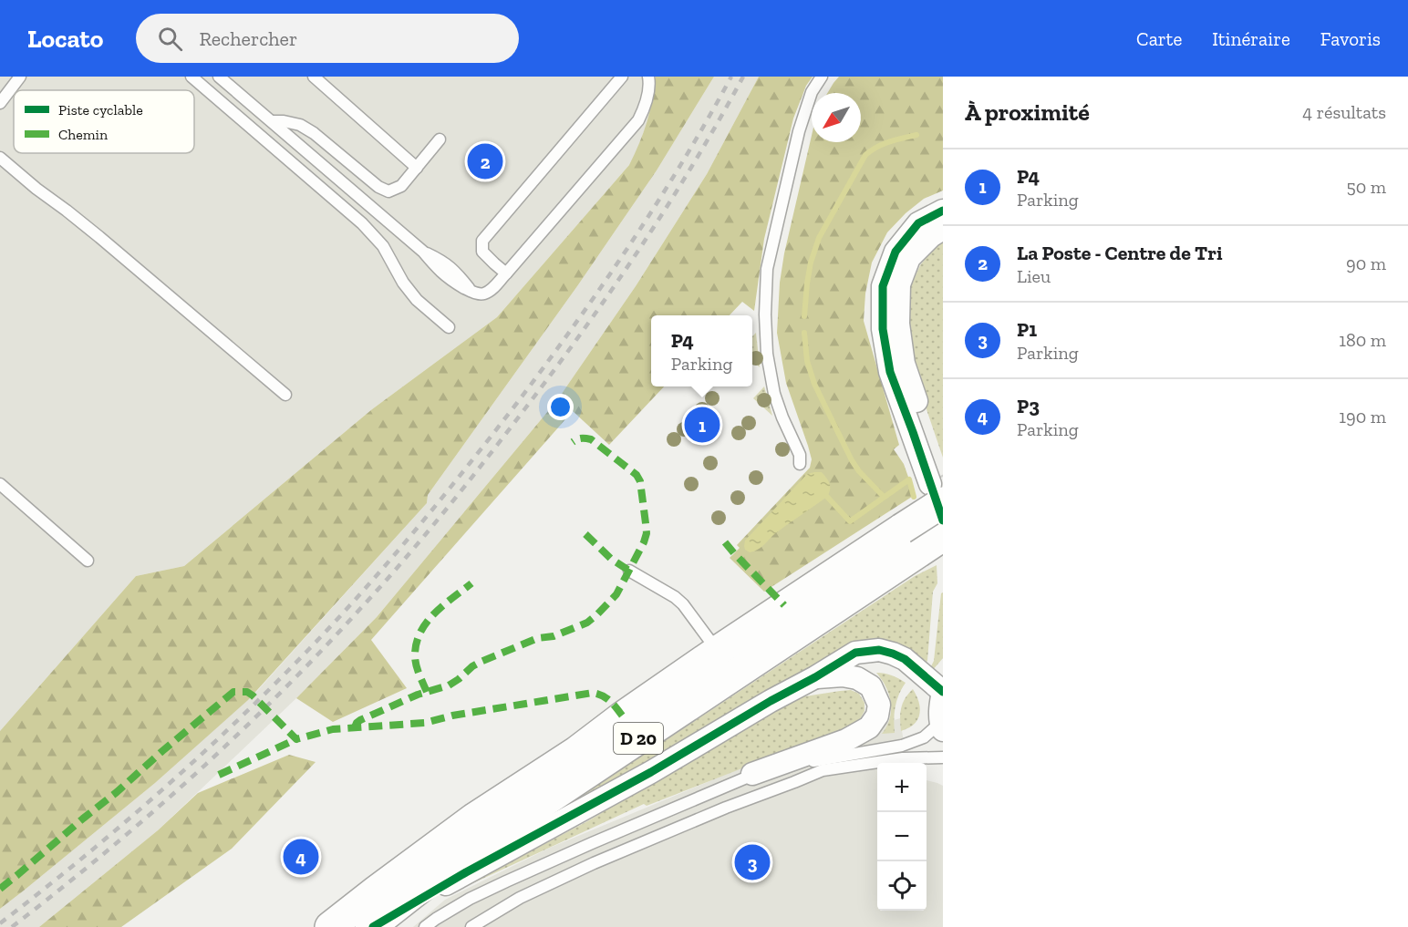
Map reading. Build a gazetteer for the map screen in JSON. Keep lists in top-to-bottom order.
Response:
{
  "streets": {
    "highway": ["D 20"]
  },
  "legend": ["Piste cyclable", "Chemin"],
  "north": "bottom left",
  "page": {
    "header": "Locato",
    "search": "Rechercher",
    "nav": ["Carte", "Itinéraire", "Favoris"],
    "heading": ["À proximité", "4 résultats"],
    "pins": [
      "2",
      "1",
      "4",
      "3"
    ],
    "list": [
      {
        "mark": "1",
        "name": "P4",
        "note": "Parking",
        "value": "50 m"
      },
      {
        "mark": "2",
        "name": "La Poste - Centre de Tri",
        "note": "Lieu",
        "value": "90 m"
      },
      {
        "mark": "3",
        "name": "P1",
        "note": "Parking",
        "value": "180 m"
      },
      {
        "mark": "4",
        "name": "P3",
        "note": "Parking",
        "value": "190 m"
      }
    ],
    "popup": ["P4", "Parking"],
    "map_buttons": ["+", "−"]
  }
}
